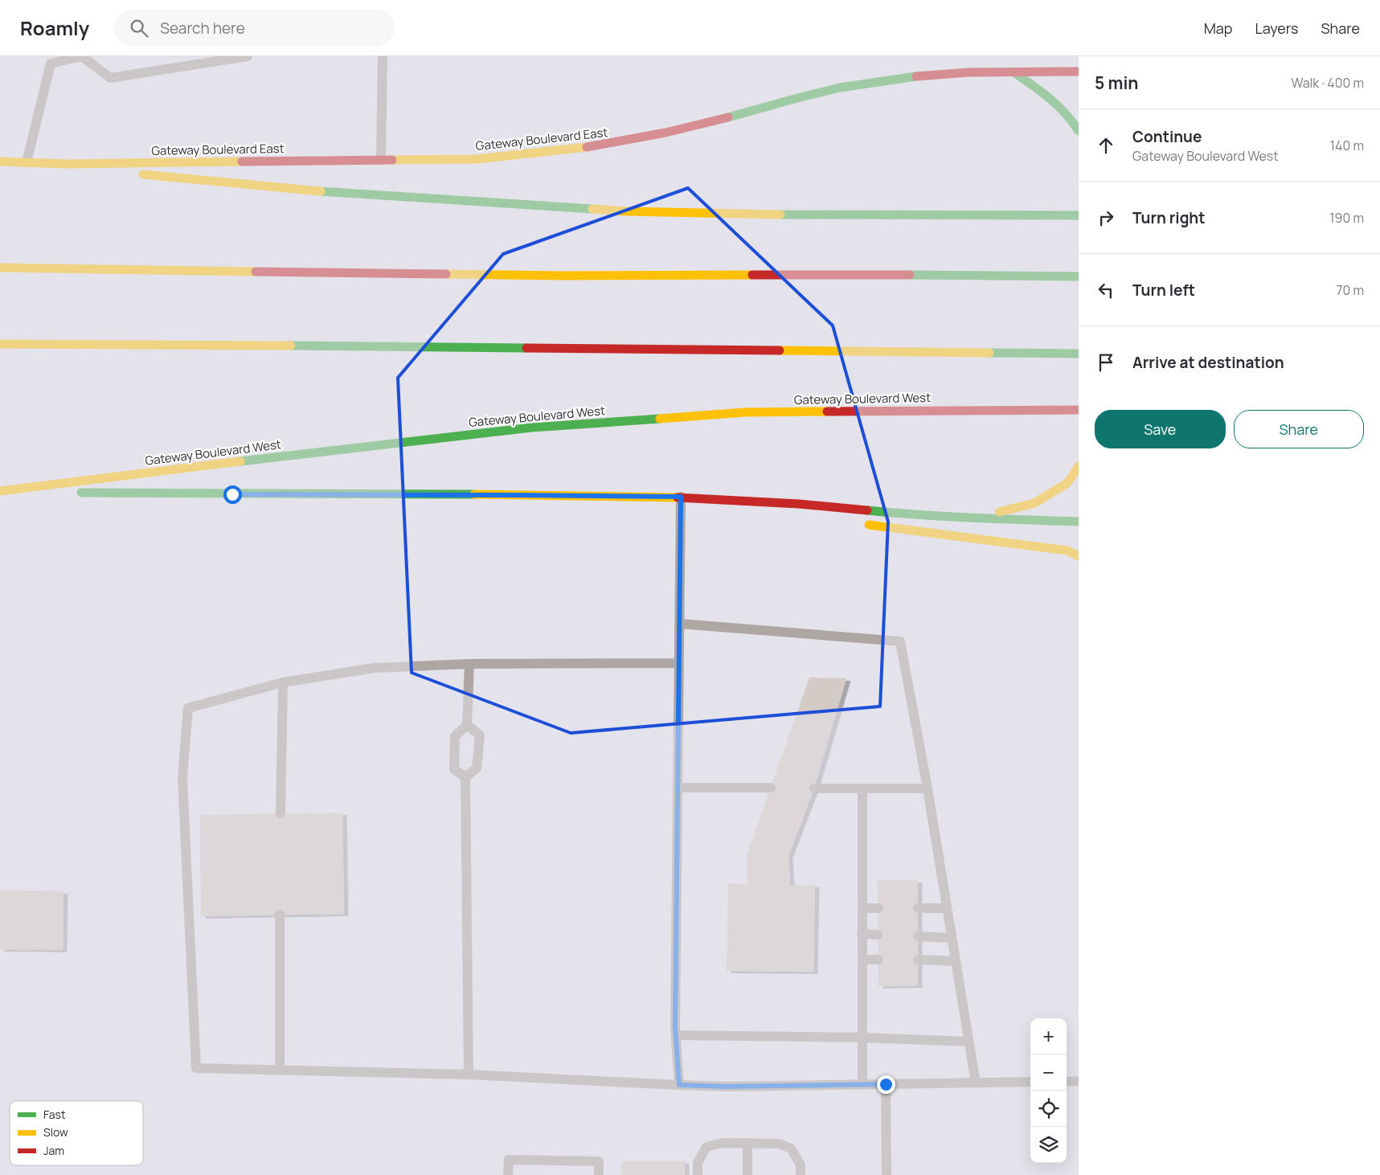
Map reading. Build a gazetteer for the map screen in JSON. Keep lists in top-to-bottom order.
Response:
{
  "streets": {
    "main road": ["Gateway Boulevard East", "Gateway Boulevard West"]
  },
  "legend": ["Fast", "Slow", "Jam"],
  "page": {
    "header": "Roamly",
    "search": "Search here",
    "nav": ["Map", "Layers", "Share"],
    "heading": ["5 min", "Walk · 400 m"],
    "list": [
      ["Continue", "Gateway Boulevard West", "140 m"],
      ["Turn right", "190 m"],
      ["Turn left", "70 m"],
      "Arrive at destination"
    ],
    "buttons": ["Save", "Share"],
    "map_buttons": ["+", "−"]
  }
}
